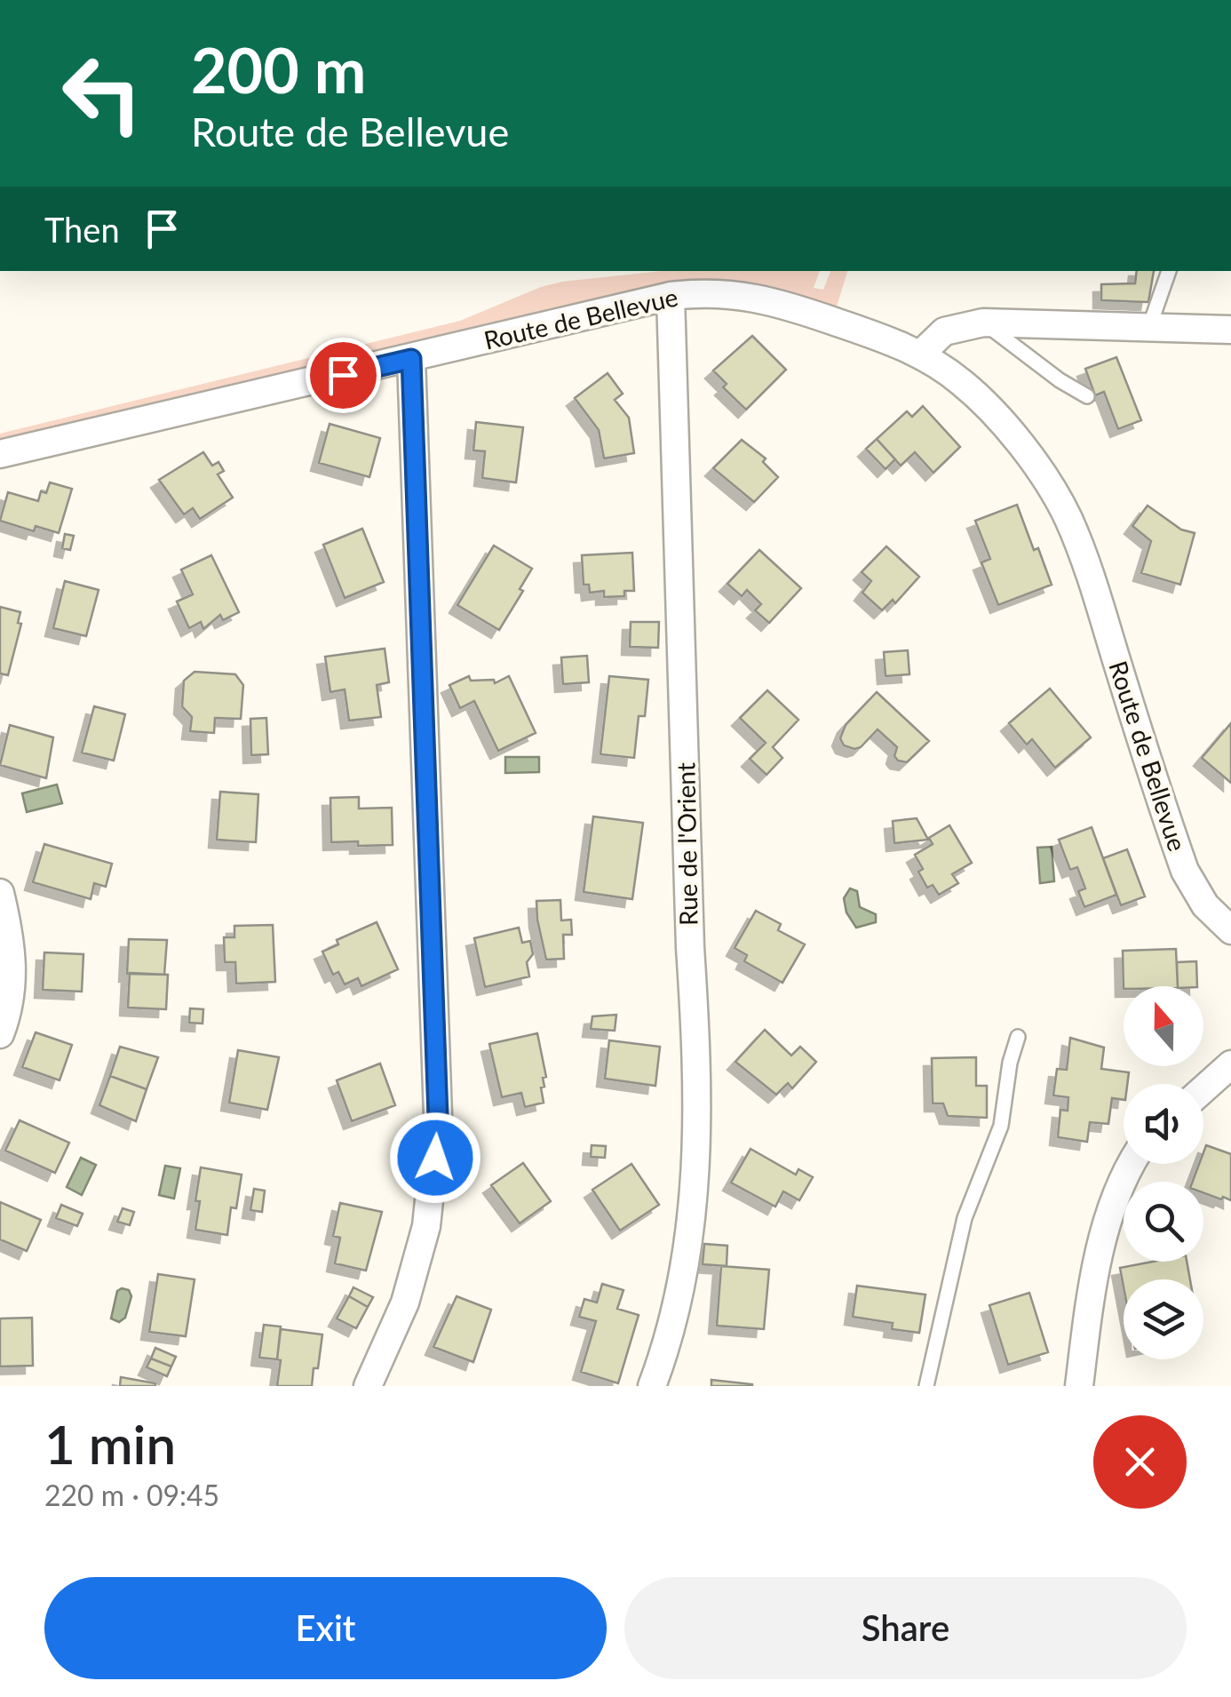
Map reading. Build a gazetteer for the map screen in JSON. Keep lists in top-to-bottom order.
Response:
{
  "streets": {
    "street": ["Route de Bellevue", "Rue de l'Orient"]
  },
  "crossings": [
    ["Route de Bellevue", "Rue de l'Orient"]
  ],
  "north": "top",
  "page": {
    "turn": ["200 m", "Route de Bellevue"],
    "then": "Then",
    "heading": ["1 min", "220 m · 09:45"],
    "buttons": ["Exit", "Share"]
  }
}
